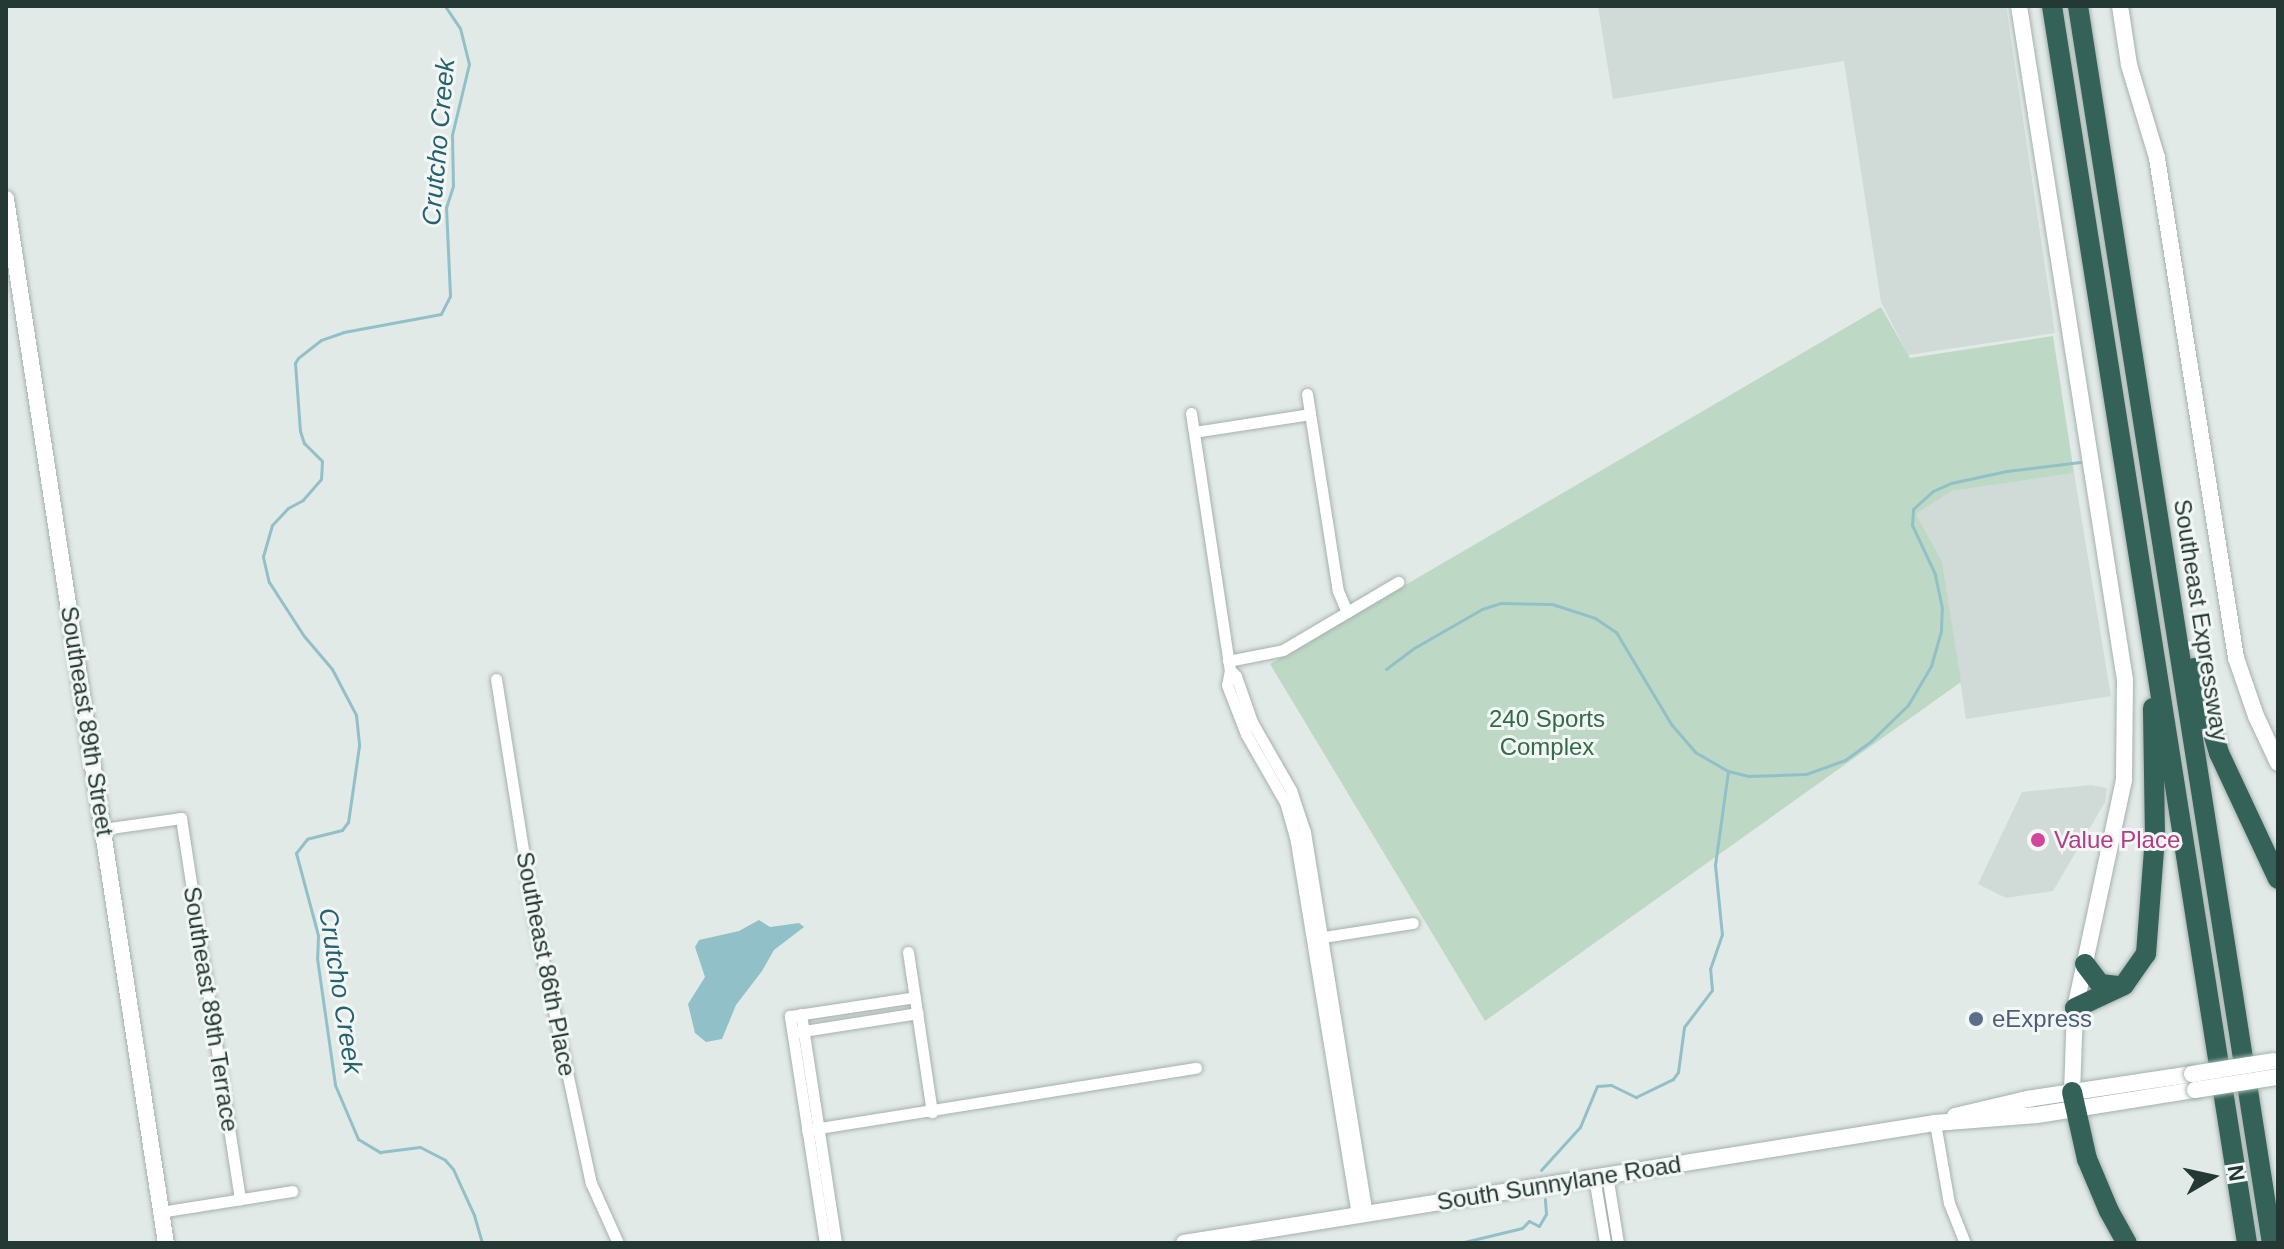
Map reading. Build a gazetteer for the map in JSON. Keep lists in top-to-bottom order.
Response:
{
  "streets": {
    "highway": ["Southeast Expressway"],
    "street": [
      "Southeast 89th Street",
      "Southeast 86th Place",
      "Southeast 89th Terrace",
      "South Sunnylane Road"
    ]
  },
  "crossings": [
    ["Southeast 89th Street", "Southeast 89th Terrace"]
  ],
  "water": ["Crutcho Creek"],
  "parks": ["240 Sports Complex"],
  "places": ["Value Place", "eExpress"],
  "north": "right"
}
